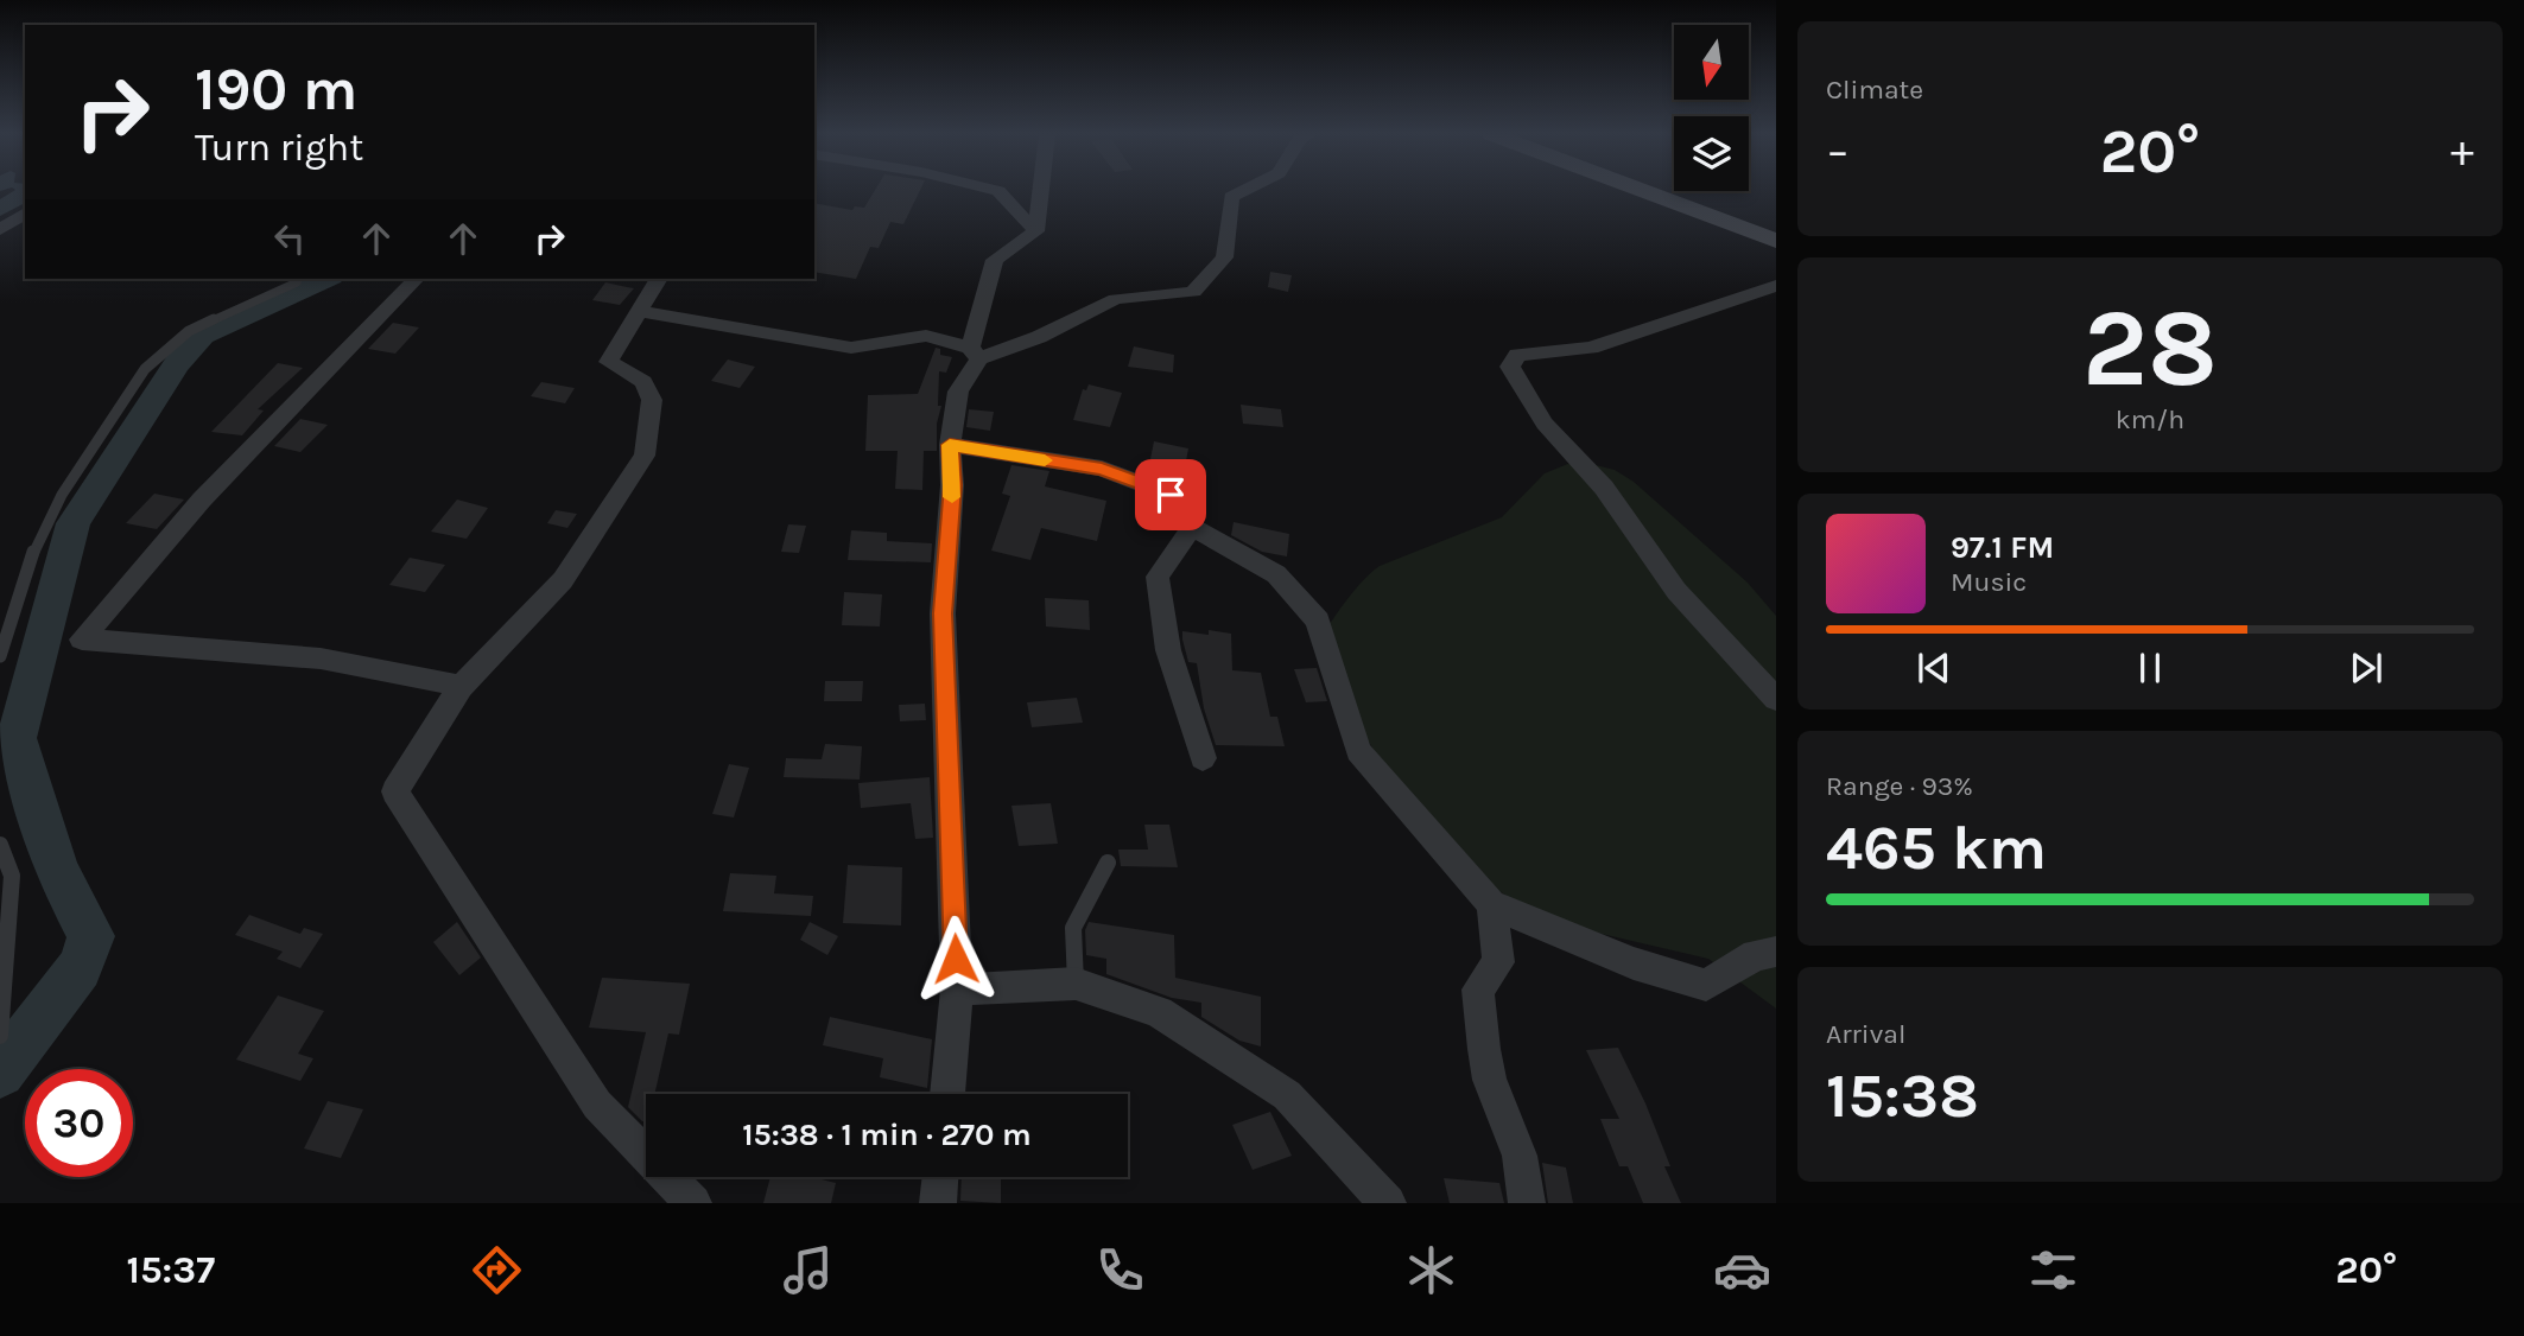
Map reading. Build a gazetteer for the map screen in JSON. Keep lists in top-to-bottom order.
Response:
{
  "north": "bottom",
  "page": {
    "tile": [
      "Climate",
      ["28", "km/h"],
      ["Range · 93%", "465 km"],
      ["Arrival", "15:38"]
    ],
    "turn": ["190 m", "Turn right"],
    "heat": ["−", "20°", "+"],
    "song": ["97.1 FM", "Music"],
    "limit": "30",
    "trip": "15:38 · 1 min · 270 m",
    "tabs": ["15:37", "20°"]
  }
}
